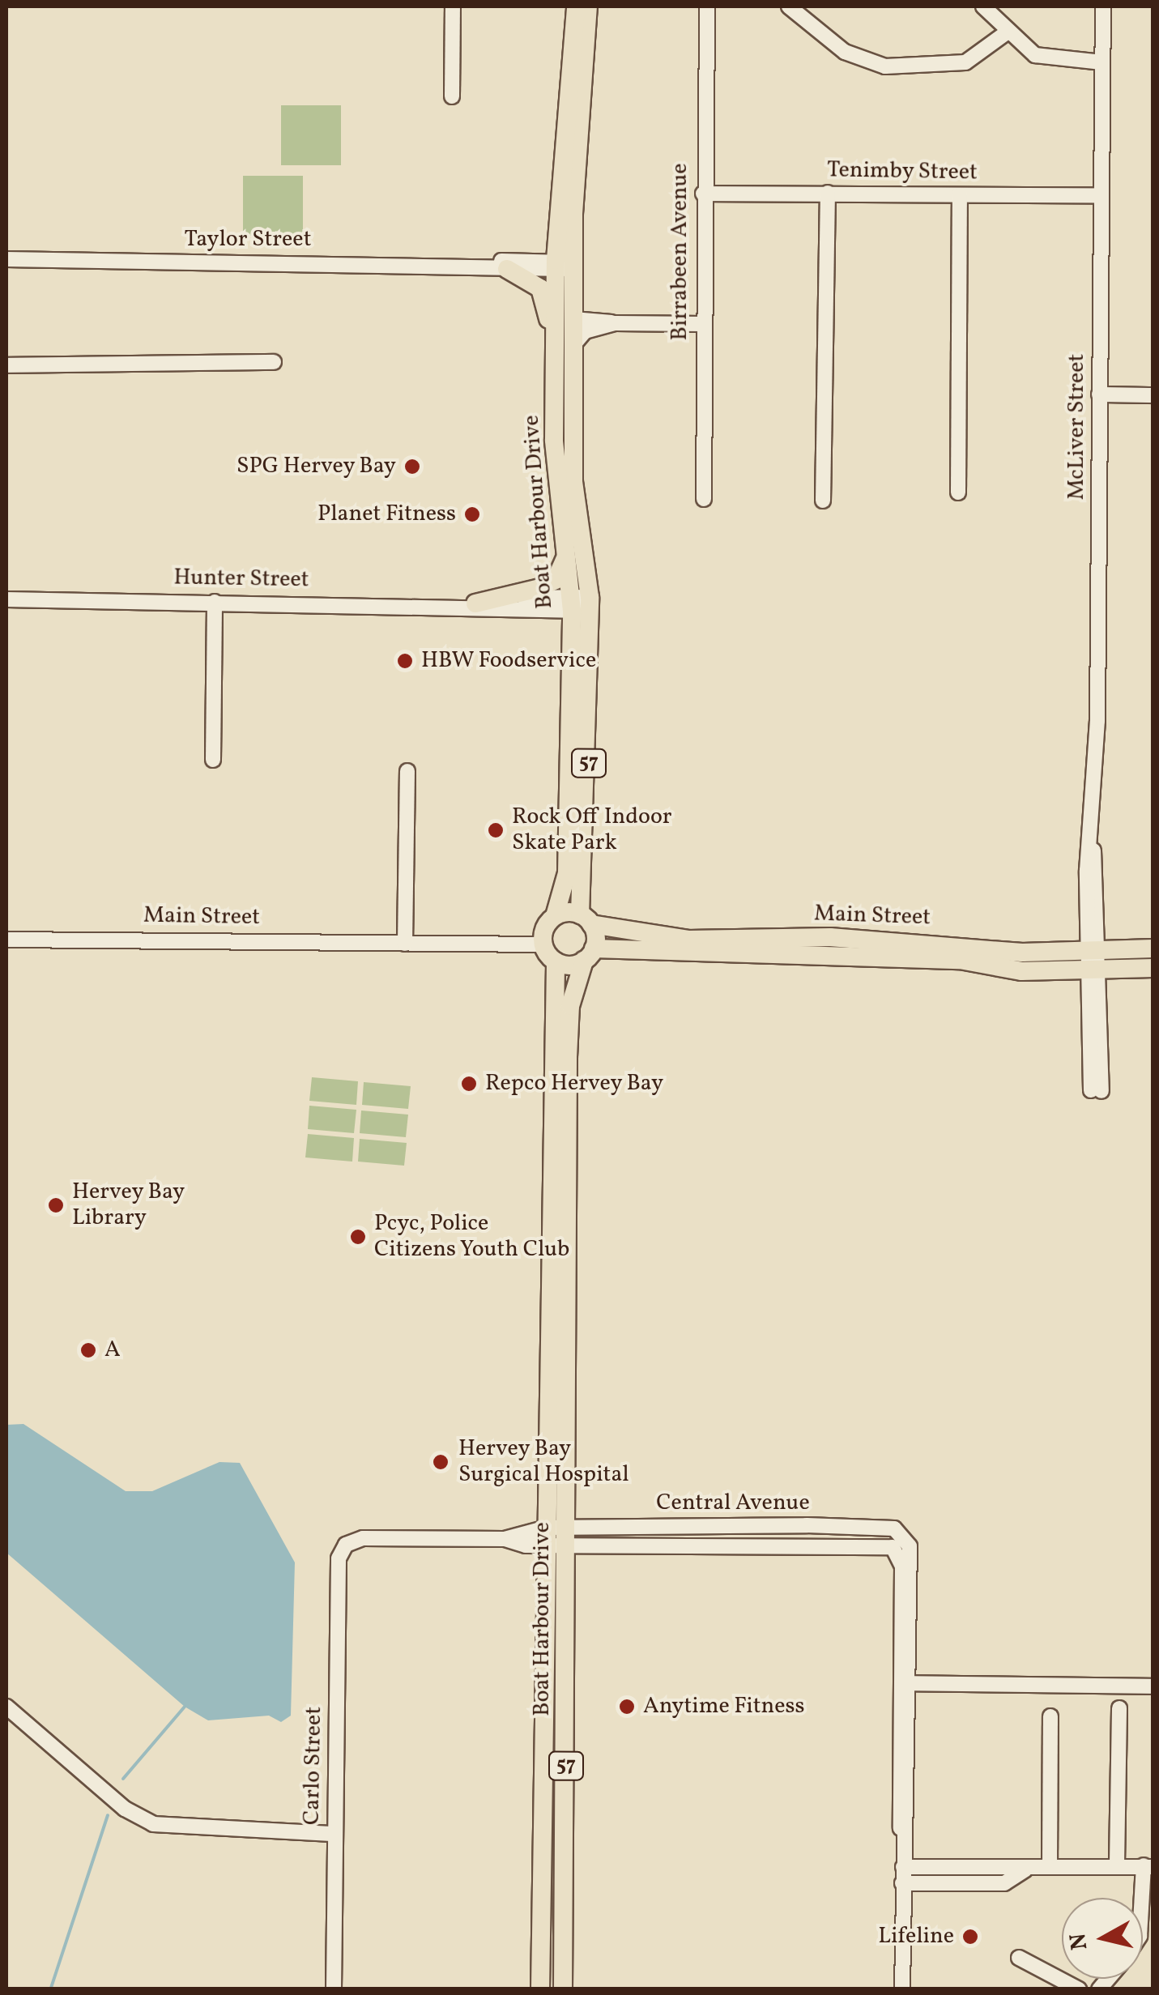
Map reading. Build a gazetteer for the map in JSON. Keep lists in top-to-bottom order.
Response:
{
  "streets": {
    "main road": ["Boat Harbour Drive", "57", "Main Street"],
    "street": [
      "Tenimby Street",
      "Taylor Street",
      "Birrabeen Avenue",
      "McLiver Street",
      "Hunter Street",
      "Central Avenue",
      "Carlo Street"
    ]
  },
  "crossings": [
    ["Tenimby Street", "Birrabeen Avenue"],
    ["Tenimby Street", "McLiver Street"],
    ["Taylor Street", "Boat Harbour Drive"],
    ["McLiver Street", "Main Street"],
    ["Boat Harbour Drive", "Hunter Street"],
    ["Boat Harbour Drive", "57"],
    ["Boat Harbour Drive", "Main Street"],
    ["Boat Harbour Drive", "Central Avenue"],
    ["57", "Main Street"],
    ["Central Avenue", "Carlo Street"]
  ],
  "places": [
    "SPG Hervey Bay",
    "Planet Fitness",
    "HBW Foodservice",
    "Rock Off Indoor Skate Park",
    "Repco Hervey Bay",
    "Hervey Bay Library",
    "Pcyc, Police Citizens Youth Club",
    "A",
    "Hervey Bay Surgical Hospital",
    "Anytime Fitness",
    "Lifeline"
  ],
  "north": "left"
}
